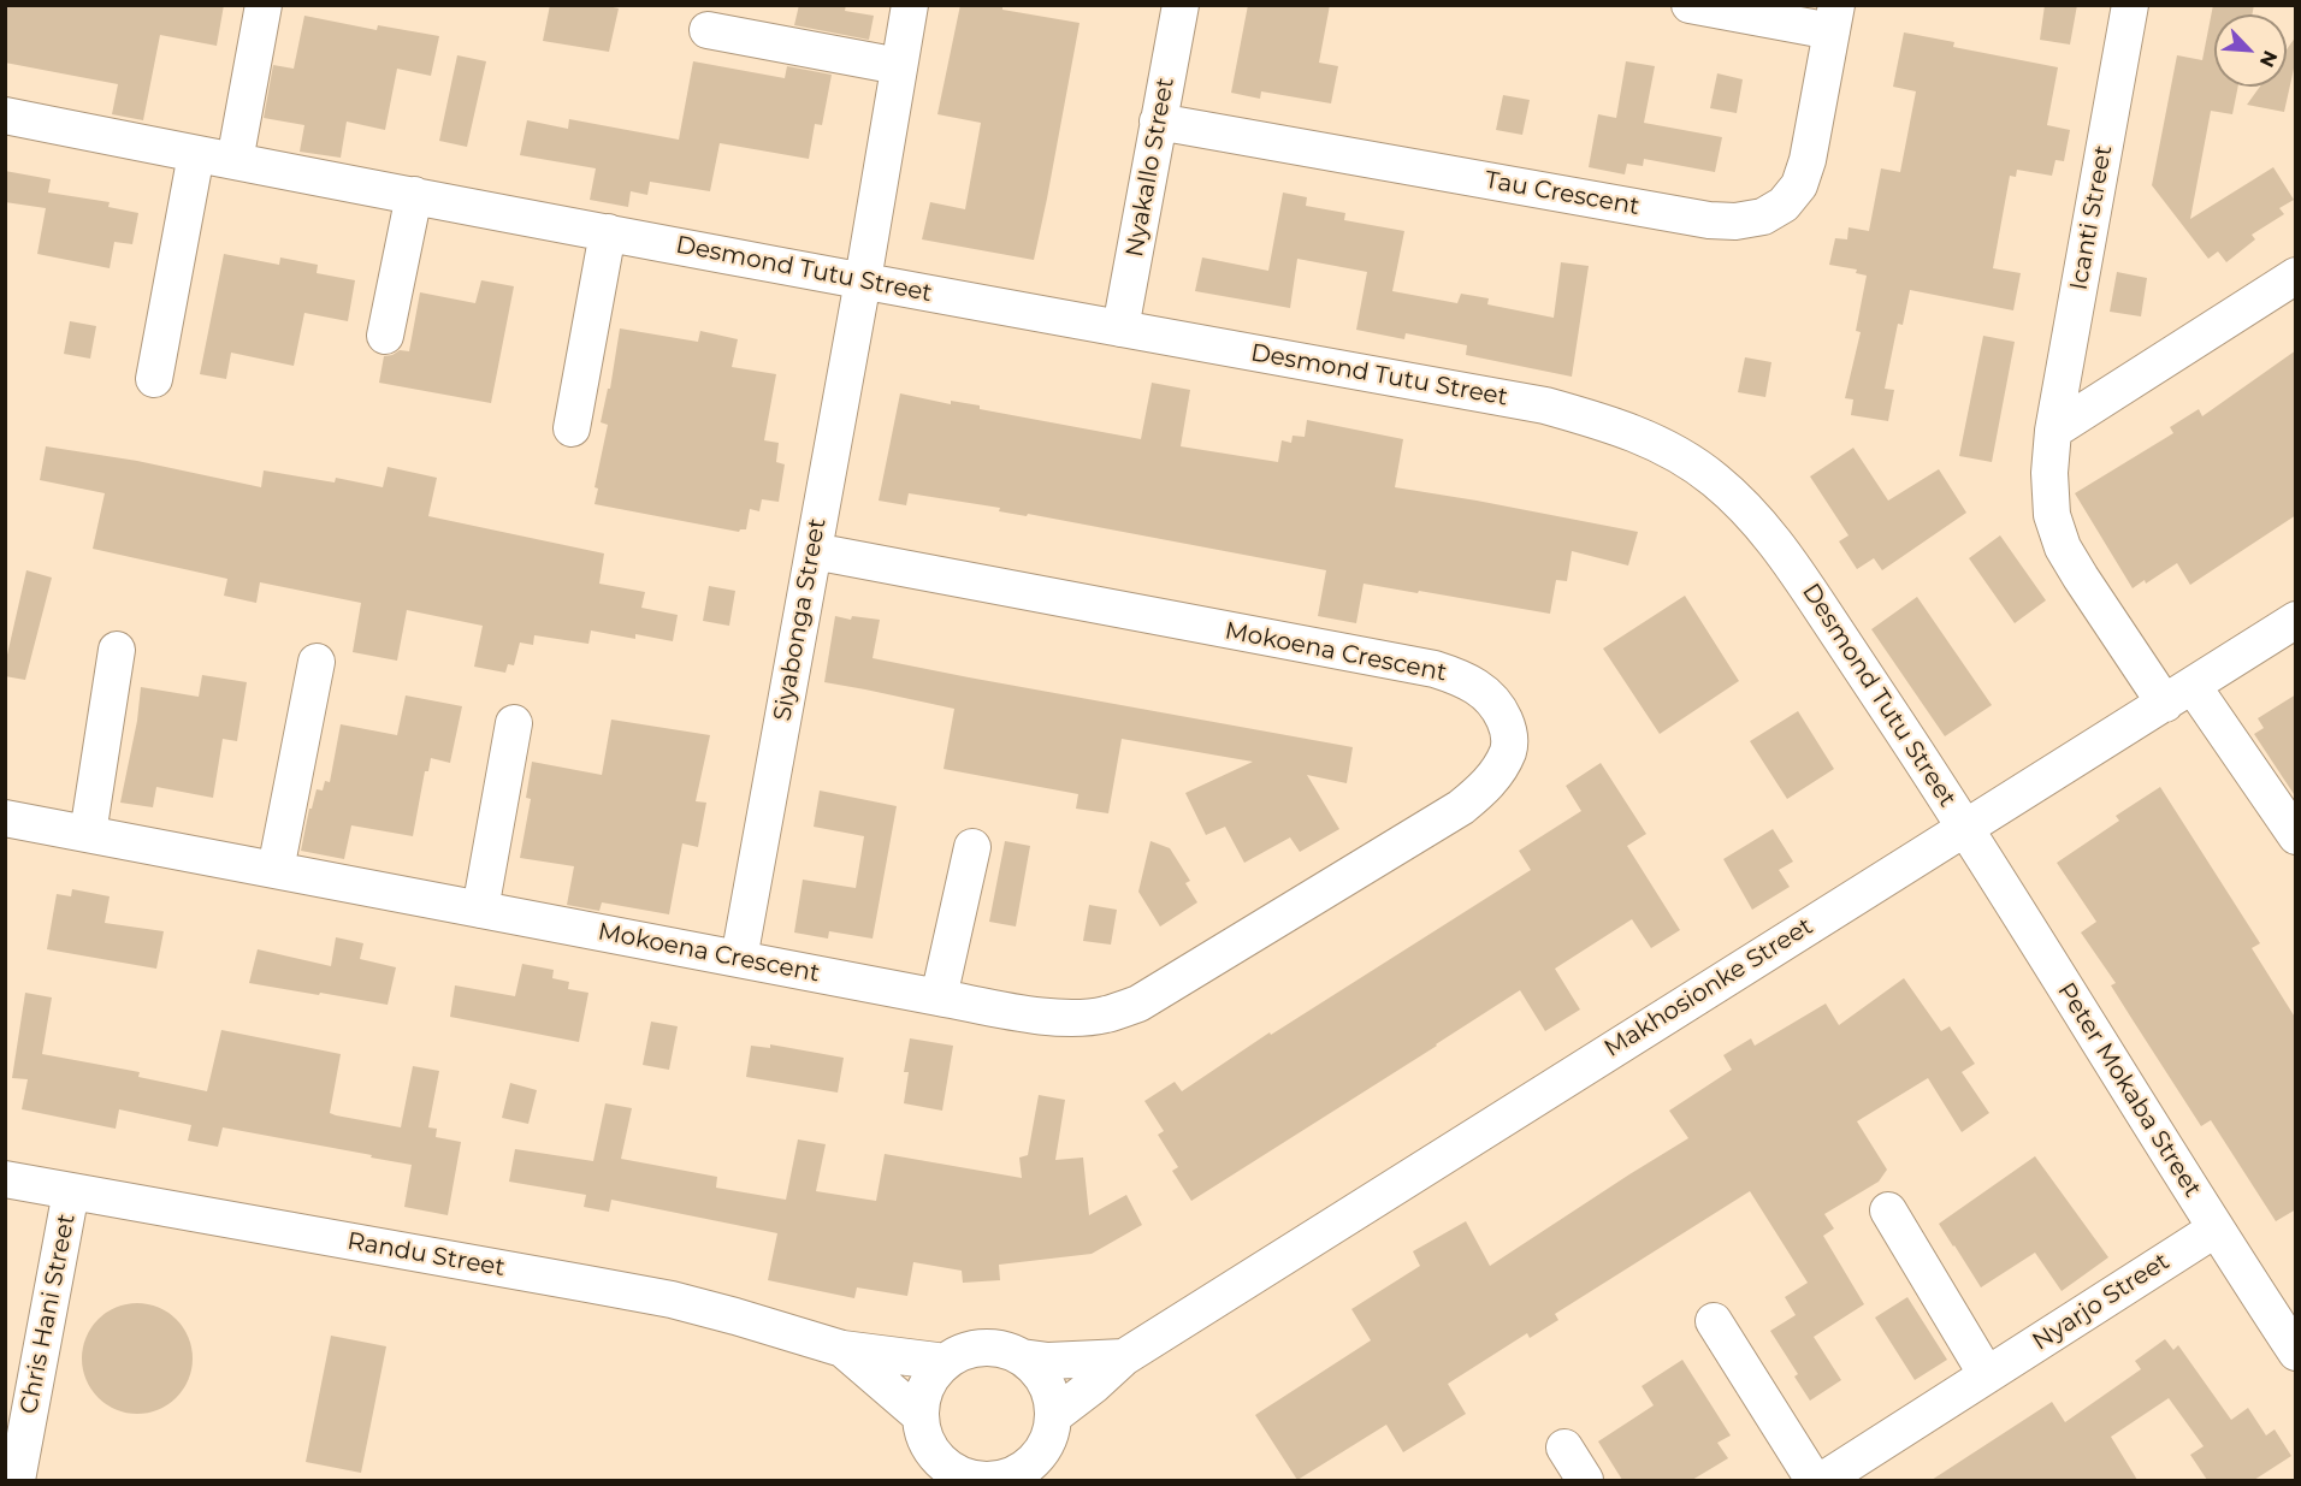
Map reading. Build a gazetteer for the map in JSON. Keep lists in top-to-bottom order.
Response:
{
  "streets": {
    "street": [
      "Nyakallo Street",
      "Tau Crescent",
      "Icanti Street",
      "Desmond Tutu Street",
      "Siyabonga Street",
      "Mokoena Crescent",
      "Makhosionke Street",
      "Peter Mokaba Street",
      "Randu Street",
      "Nyarjo Street",
      "Chris Hani Street"
    ]
  },
  "crossings": [
    ["Nyakallo Street", "Tau Crescent"],
    ["Nyakallo Street", "Desmond Tutu Street"],
    ["Icanti Street", "Makhosionke Street"],
    ["Desmond Tutu Street", "Siyabonga Street"],
    ["Desmond Tutu Street", "Makhosionke Street"],
    ["Desmond Tutu Street", "Peter Mokaba Street"],
    ["Siyabonga Street", "Mokoena Crescent"],
    ["Makhosionke Street", "Peter Mokaba Street"],
    ["Makhosionke Street", "Randu Street"],
    ["Peter Mokaba Street", "Nyarjo Street"],
    ["Randu Street", "Chris Hani Street"]
  ],
  "north": "bottom right"
}
